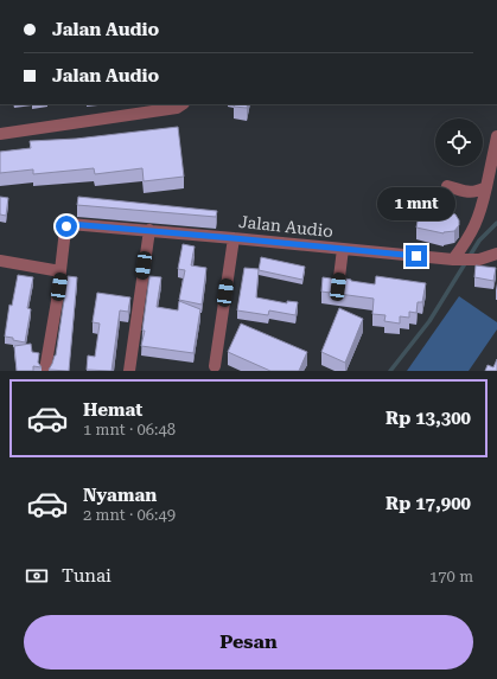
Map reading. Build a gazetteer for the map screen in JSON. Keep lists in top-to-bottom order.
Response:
{
  "streets": {
    "street": ["Jalan Audio"]
  },
  "page": {
    "banner": ["Jalan Audio", "Jalan Audio"],
    "bubble": "1 mnt",
    "list": [
      {
        "name": "Hemat",
        "note": "1 mnt · 06:48",
        "value": "Rp 13,300"
      },
      {
        "name": "Nyaman",
        "note": "2 mnt · 06:49",
        "value": "Rp 17,900"
      }
    ],
    "pay": ["Tunai", "170 m"],
    "buttons": "Pesan"
  }
}
